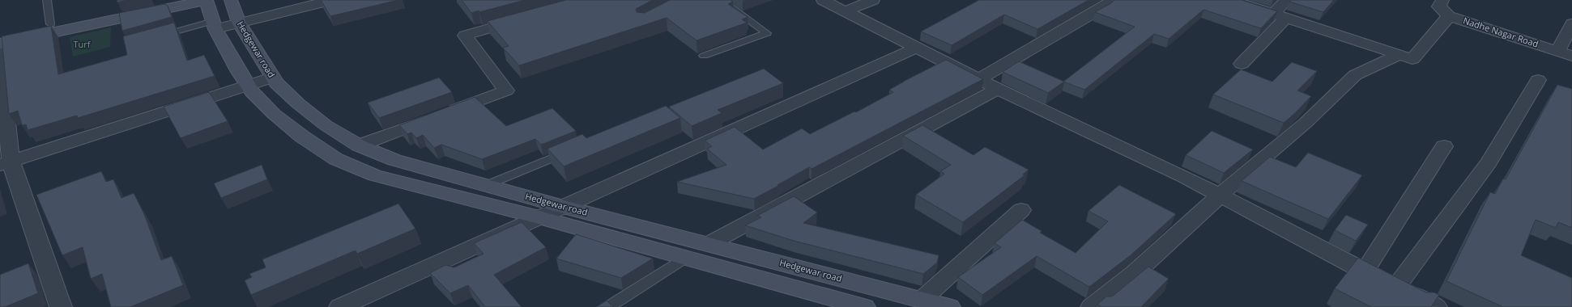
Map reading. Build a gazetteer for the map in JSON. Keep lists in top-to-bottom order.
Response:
{
  "streets": {
    "main road": ["Hedgewar road"],
    "street": ["Nadhe Nagar Road"]
  },
  "parks": ["Turf"]
}
